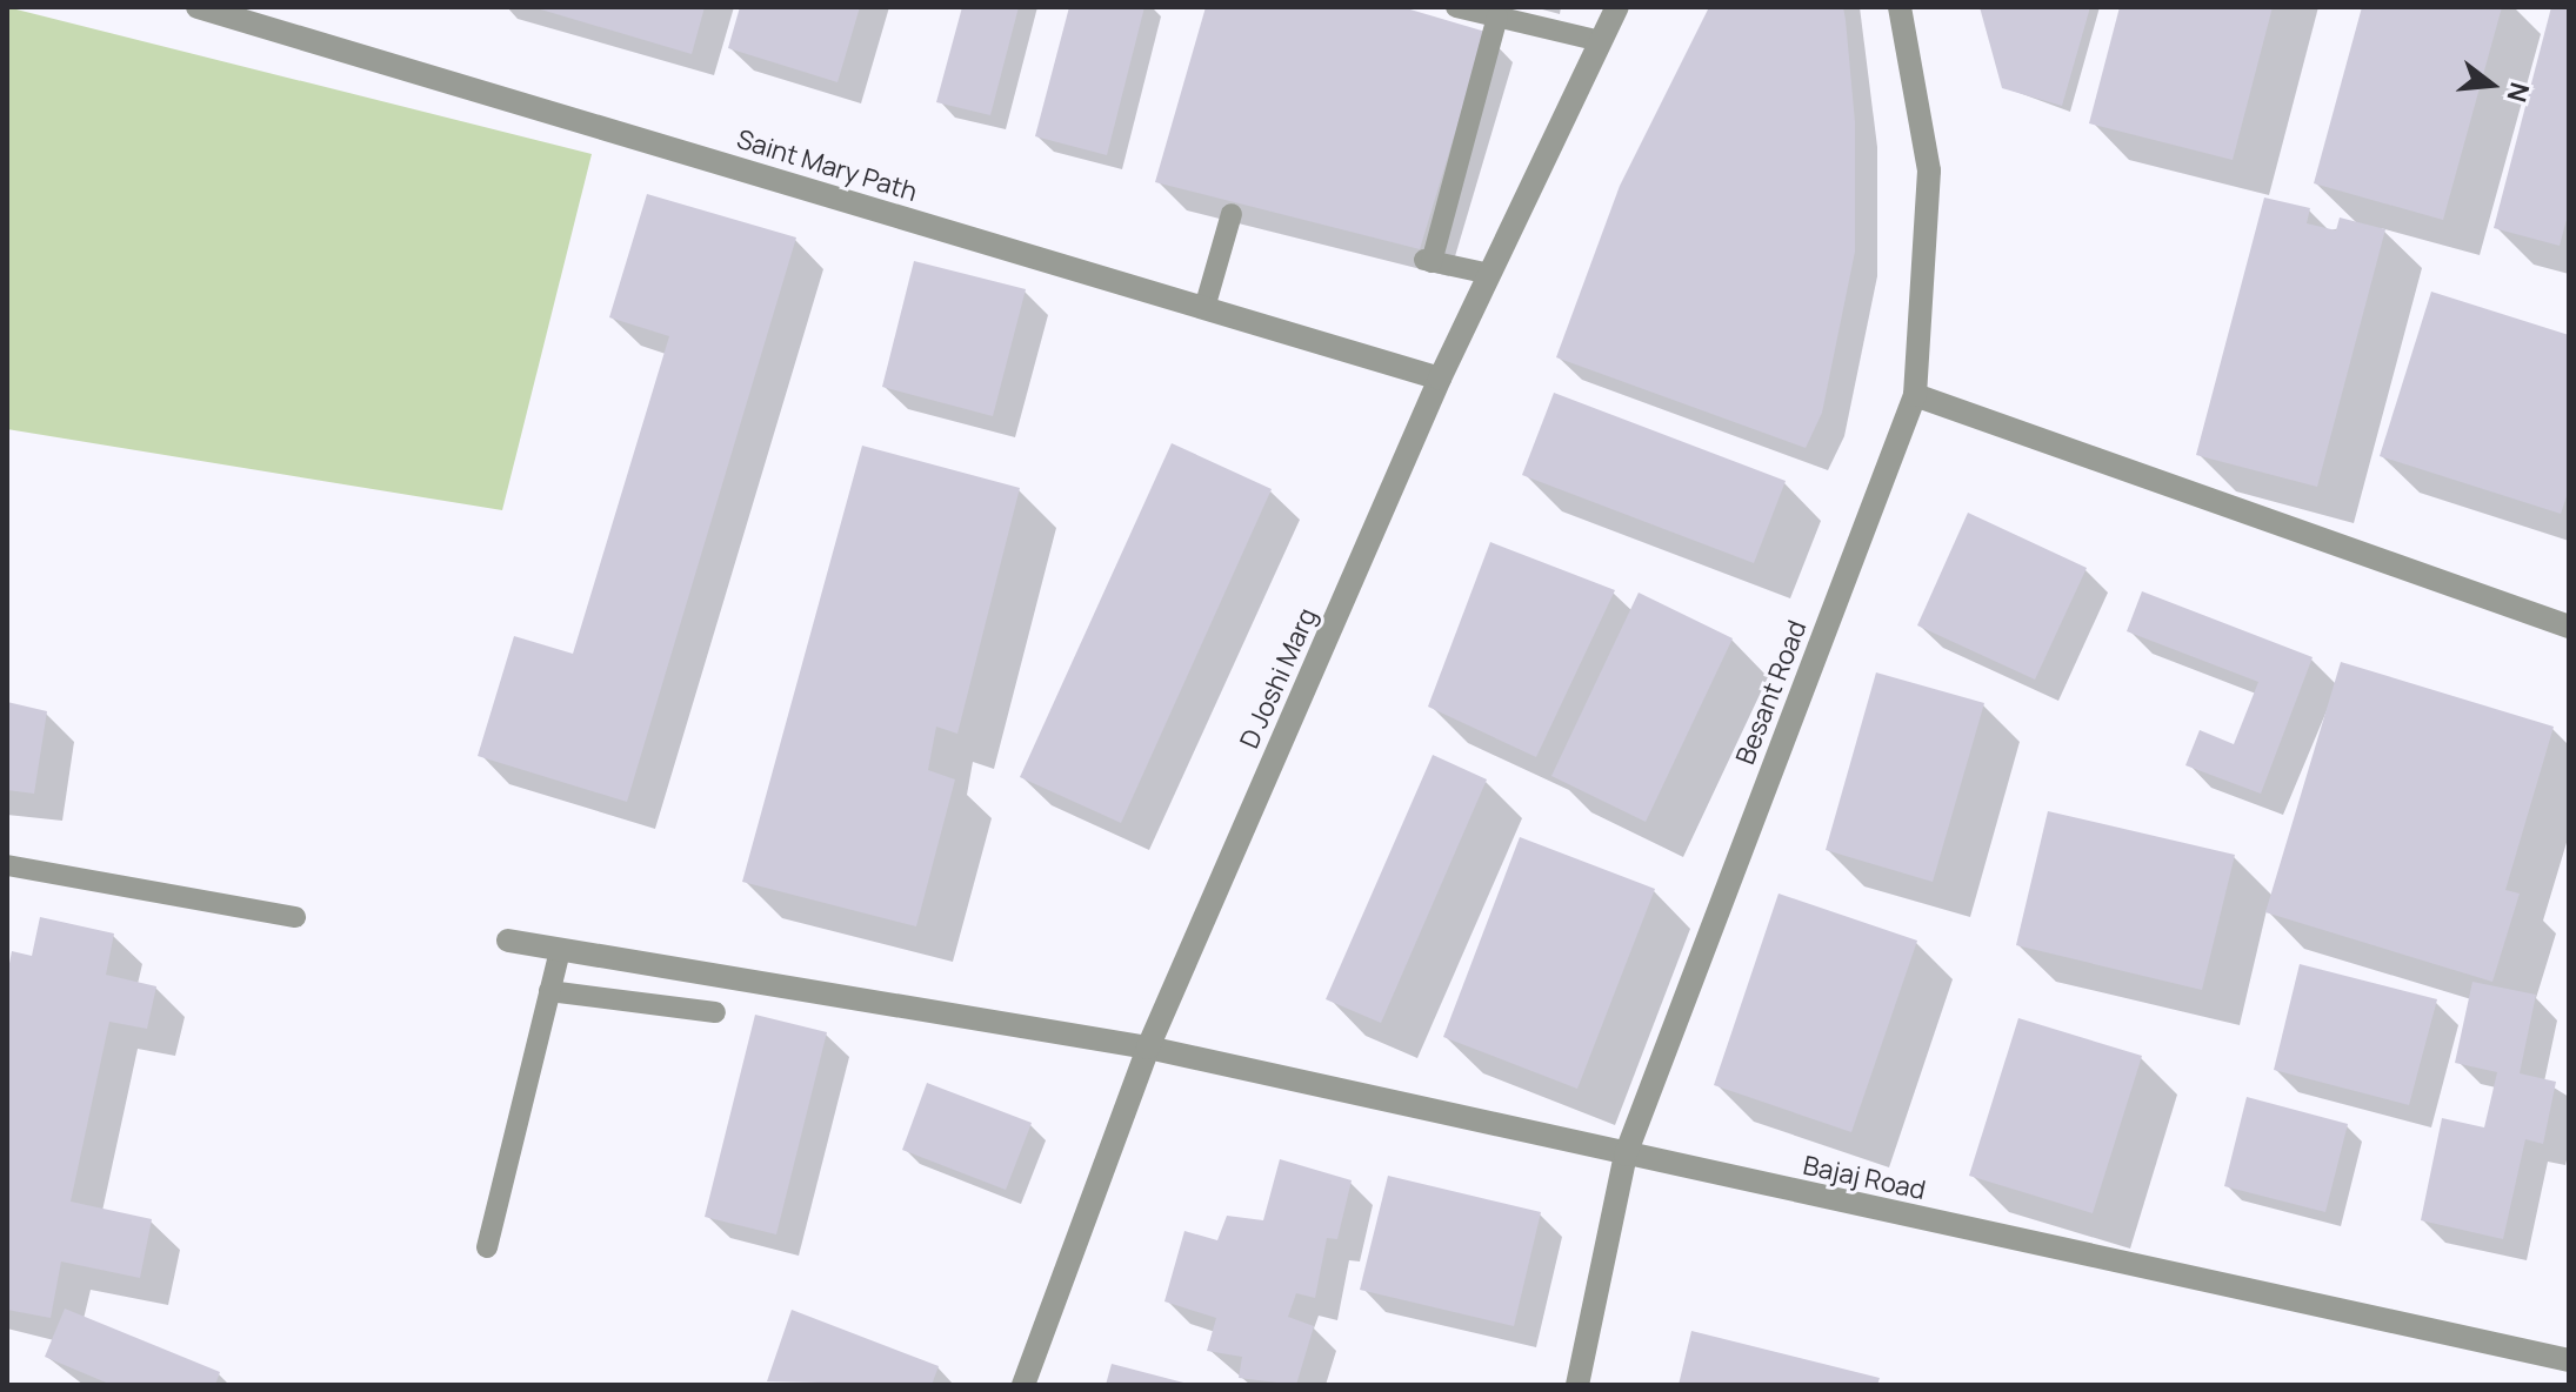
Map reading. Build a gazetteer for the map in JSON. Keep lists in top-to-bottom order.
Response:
{
  "streets": {
    "street": [
      "Saint Mary Path",
      "D Joshi Marg",
      "Besant Road",
      "Bajaj Road"
    ]
  },
  "crossings": [
    ["Saint Mary Path", "D Joshi Marg"],
    ["D Joshi Marg", "Bajaj Road"],
    ["Besant Road", "Bajaj Road"]
  ],
  "north": "right"
}
